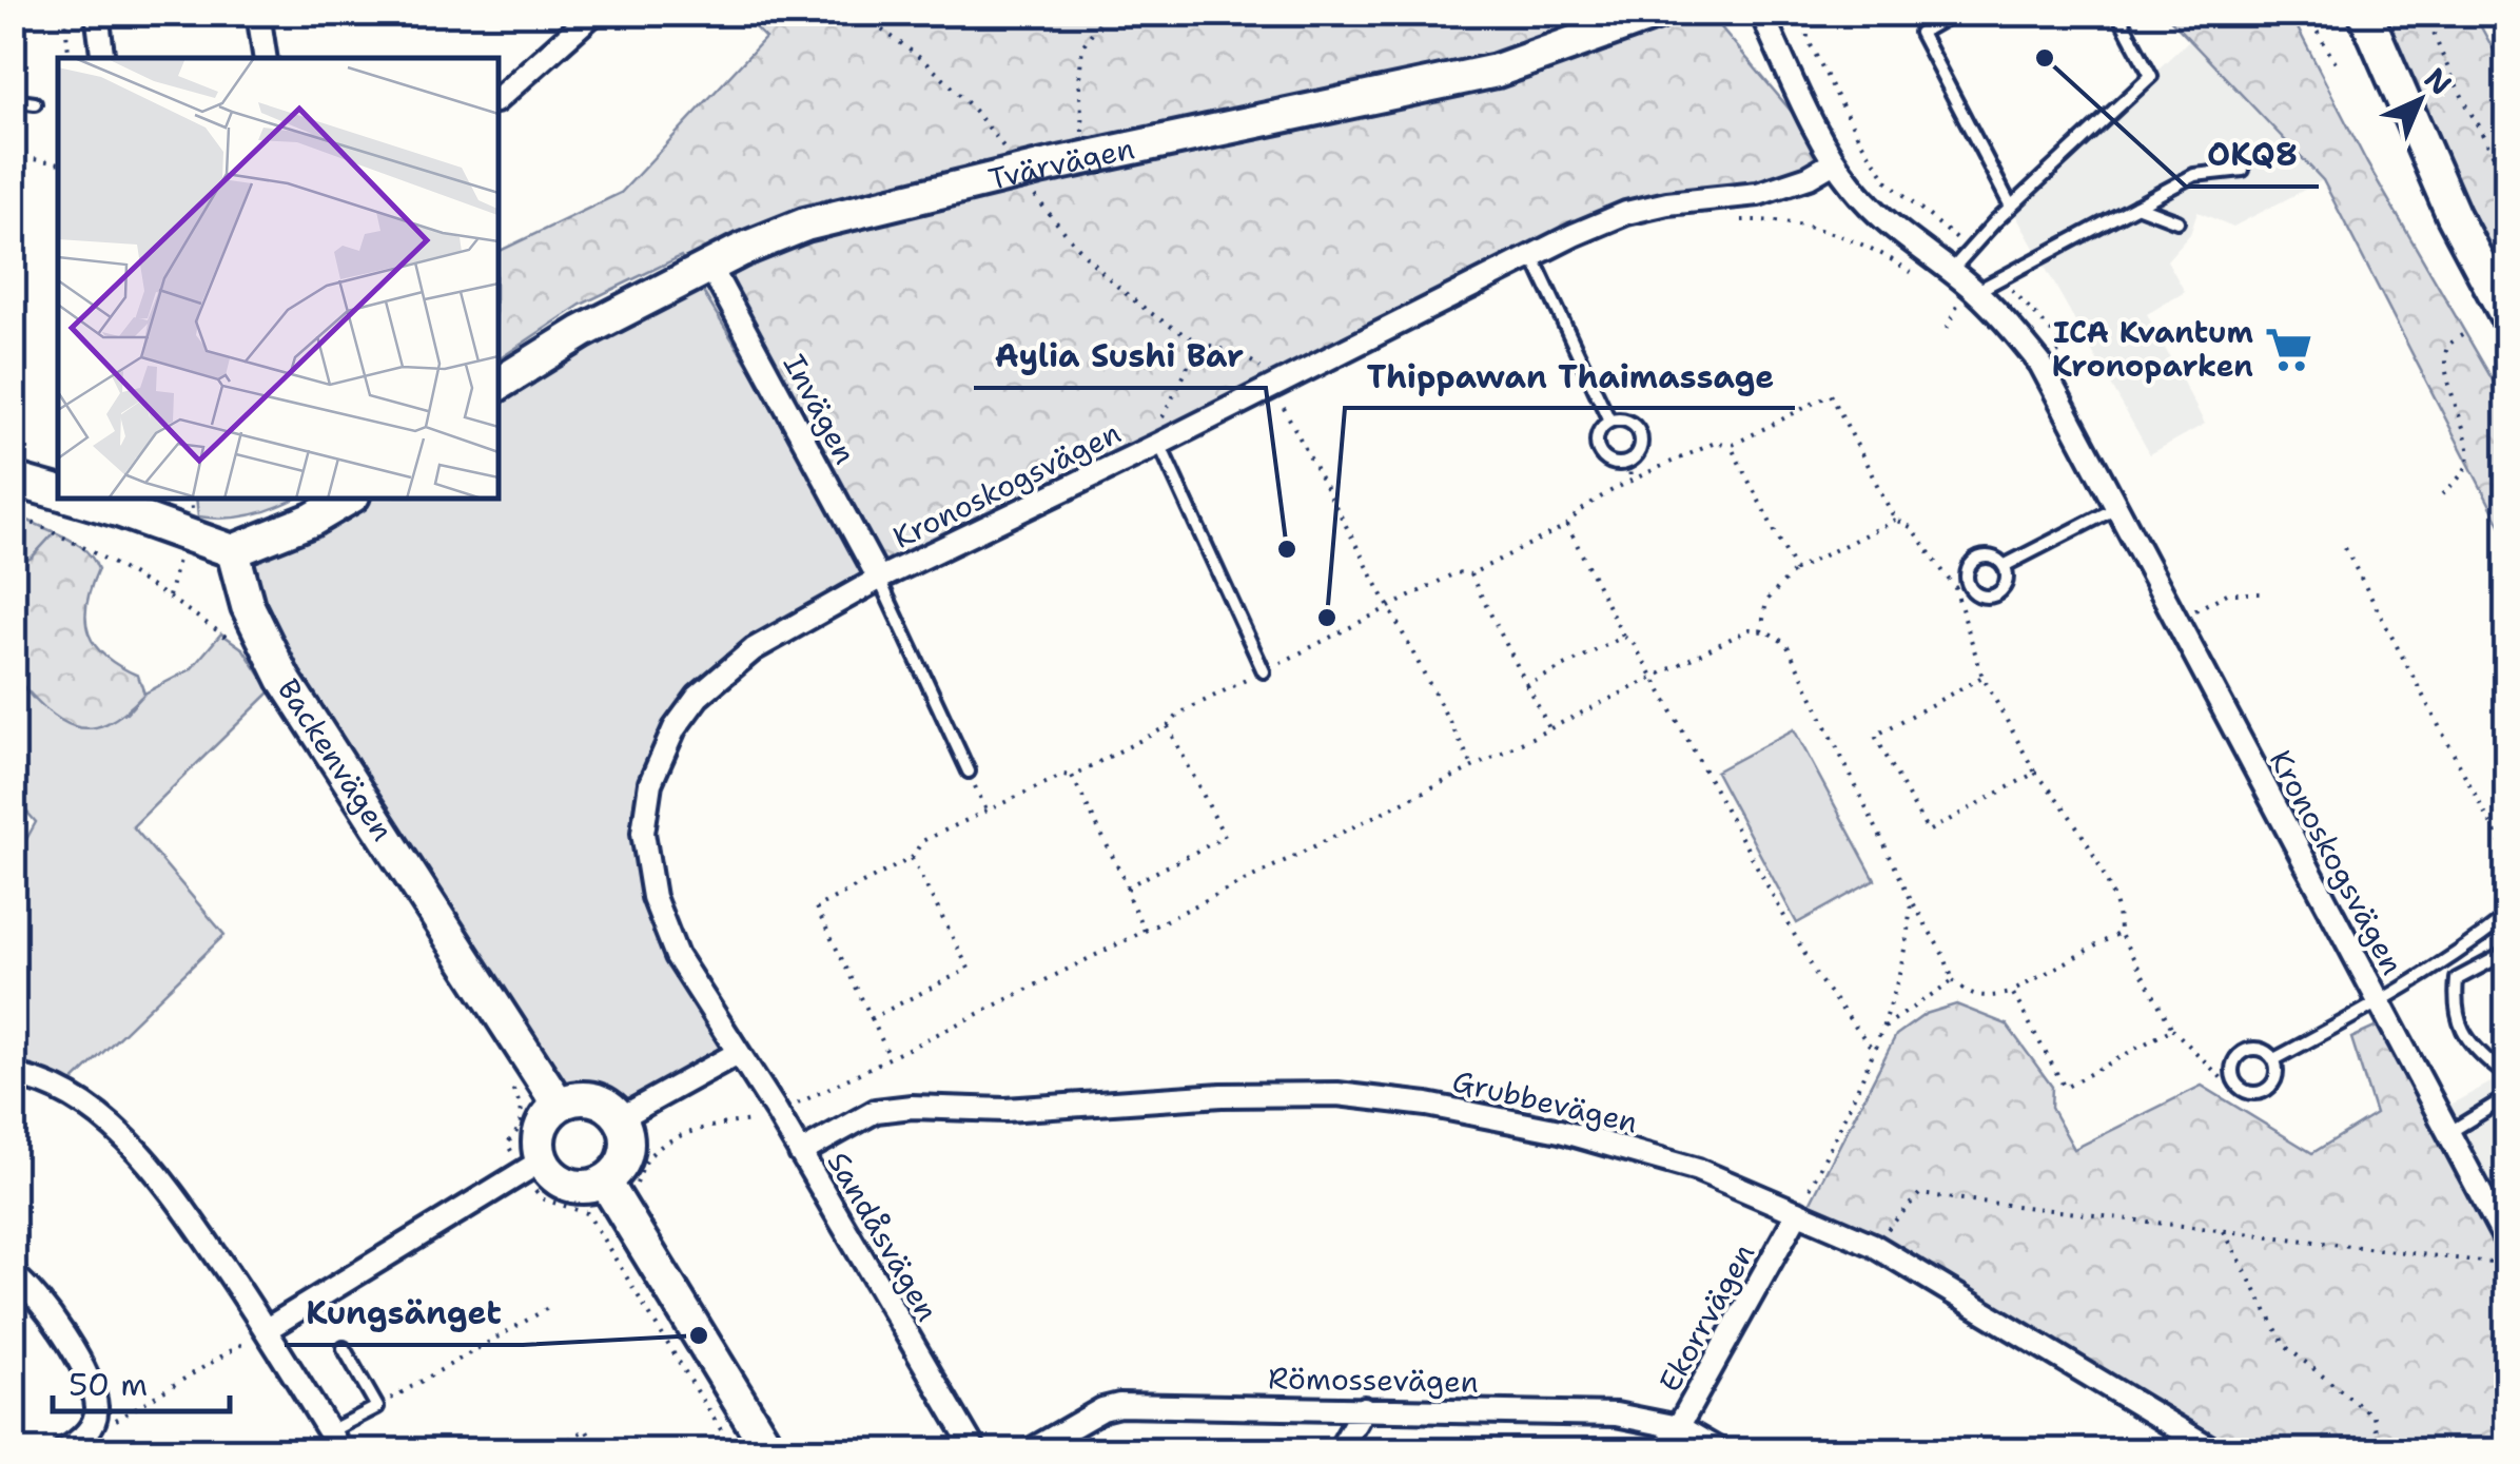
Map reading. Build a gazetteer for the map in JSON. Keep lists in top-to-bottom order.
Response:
{
  "streets": {
    "street": [
      "Tvärvägen",
      "Invägen",
      "Kronoskogsvägen",
      "Backenvägen",
      "Grubbevägen",
      "Sandåsvägen",
      "Ekorrvägen",
      "Römossevägen"
    ]
  },
  "crossings": [
    ["Tvärvägen", "Invägen"],
    ["Invägen", "Kronoskogsvägen"],
    ["Kronoskogsvägen", "Sandåsvägen"],
    ["Grubbevägen", "Sandåsvägen"],
    ["Grubbevägen", "Ekorrvägen"],
    ["Ekorrvägen", "Römossevägen"]
  ],
  "places": {
    "other": [
      "OKQ8",
      "Aylia Sushi Bar",
      "Thippawan Thaimassage",
      "Kungsänget"
    ],
    "supermarket": ["ICA Kvantum Kronoparken"]
  },
  "scale_bar": "50 m",
  "north": "top right"
}
